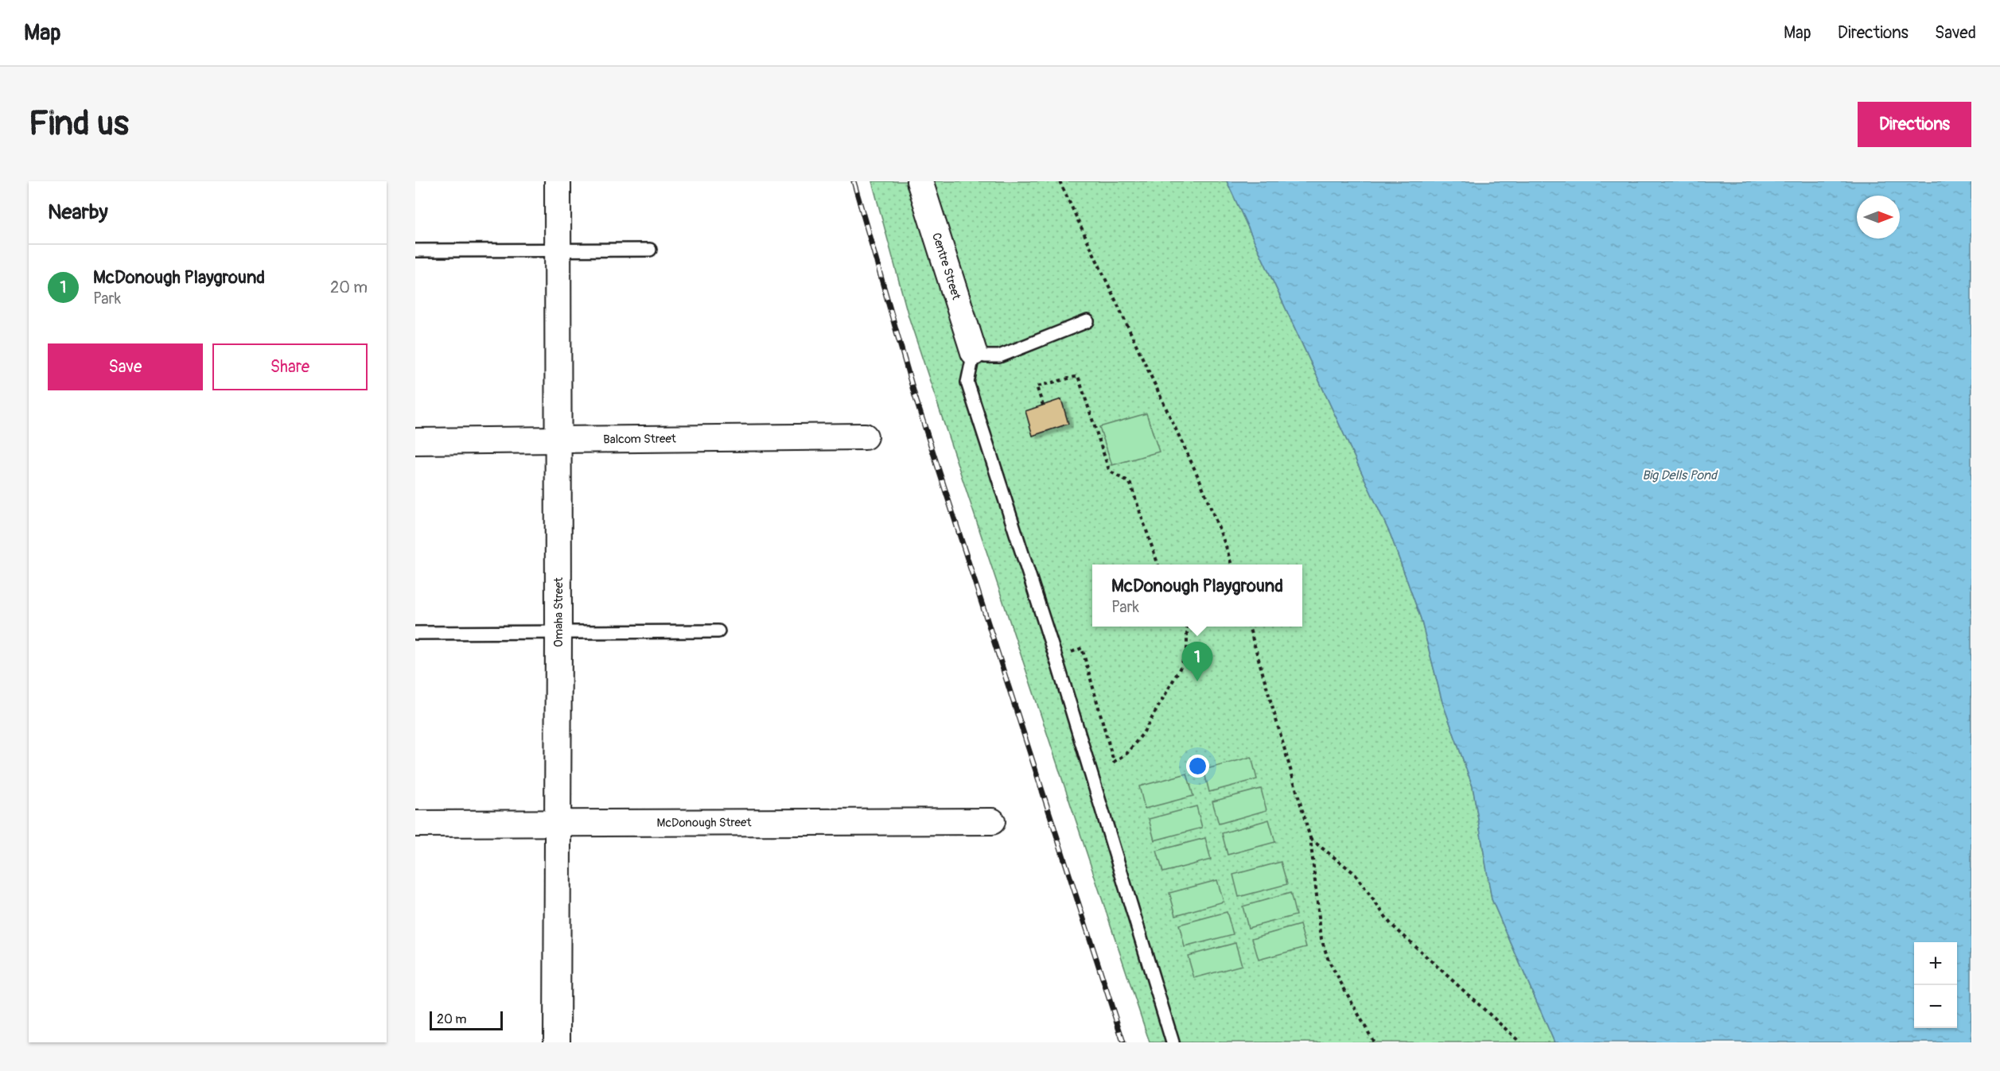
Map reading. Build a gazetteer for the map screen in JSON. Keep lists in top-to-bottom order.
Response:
{
  "streets": {
    "street": [
      "Centre Street",
      "Balcom Street",
      "Omaha Street",
      "McDonough Street"
    ]
  },
  "crossings": [
    ["Balcom Street", "Omaha Street"],
    ["Omaha Street", "McDonough Street"]
  ],
  "water": ["Big Dells Pond"],
  "scale_bar": "20 m",
  "north": "right",
  "page": {
    "header": "Map",
    "nav": ["Map", "Directions", "Saved"],
    "buttons": [
      "Directions",
      ["Save", "Share"]
    ],
    "title": "Find us",
    "heading": "Nearby",
    "list": [
      {
        "mark": "1",
        "name": "McDonough Playground",
        "note": "Park",
        "value": "20 m"
      }
    ],
    "popup": ["McDonough Playground", "Park"],
    "pins": "1",
    "map_buttons": ["+", "−"],
    "scale": "20 m"
  }
}
